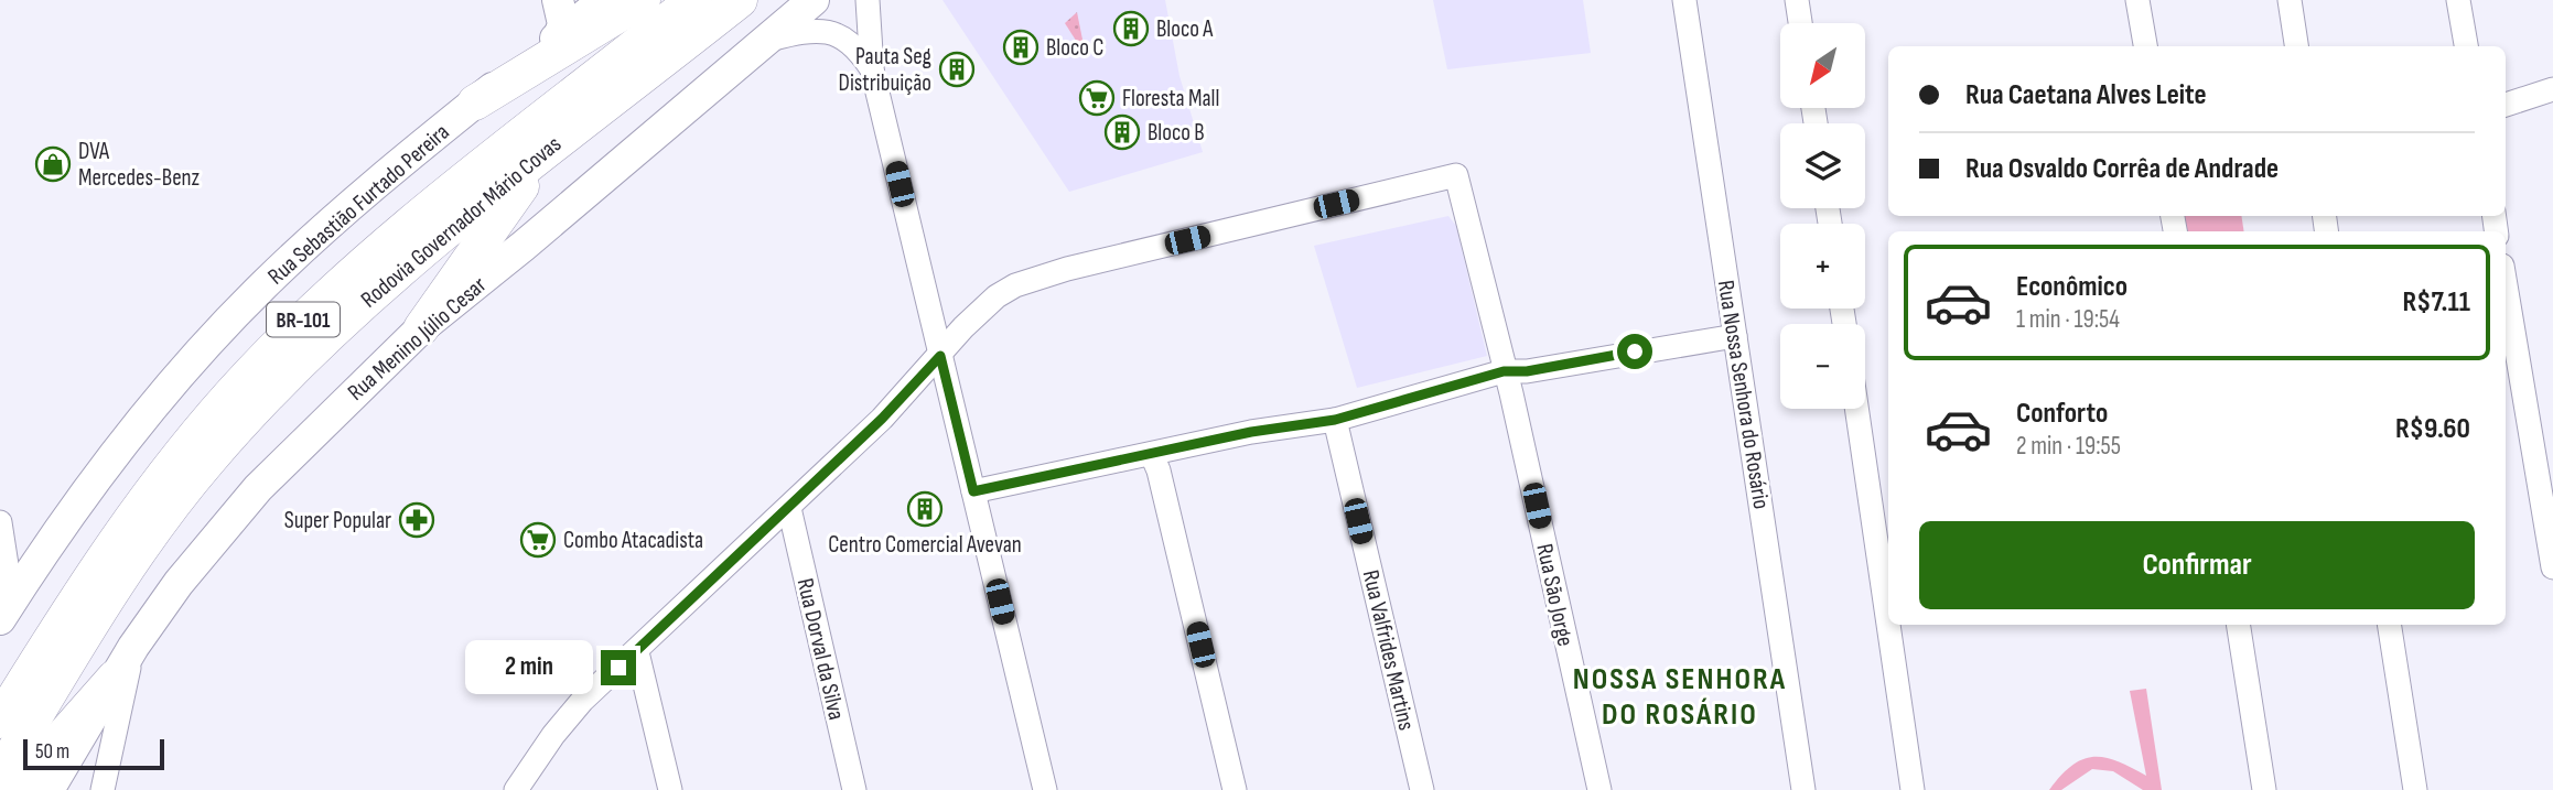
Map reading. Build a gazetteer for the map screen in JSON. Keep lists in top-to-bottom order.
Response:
{
  "streets": {
    "highway": ["Rodovia Governador Mário Covas", "BR-101"],
    "main road": ["Rua Sebastião Furtado Pereira", "Rua Menino Júlio Cesar"],
    "street": [
      "Rua Nossa Senhora do Rosário",
      "Rua São Jorge",
      "Rua Dorval da Silva",
      "Rua Valfrides Martins"
    ]
  },
  "districts": ["NOSSA SENHORA DO ROSÁRIO"],
  "places": {
    "building": [
      "Bloco A",
      "Bloco C",
      "Pauta Seg Distribuição",
      "Bloco B",
      "Centro Comercial Avevan"
    ],
    "supermarket": ["Floresta Mall", "Combo Atacadista"],
    "shop": ["DVA Mercedes-Benz"],
    "pharmacy": ["Super Popular"]
  },
  "scale_bar": "50 m",
  "north": "bottom left",
  "page": {
    "map_buttons": ["+", "−"],
    "banner": ["Rua Caetana Alves Leite", "Rua Osvaldo Corrêa de Andrade"],
    "list": [
      {
        "name": "Econômico",
        "note": "1 min · 19:54",
        "value": "R$7.11"
      },
      {
        "name": "Conforto",
        "note": "2 min · 19:55",
        "value": "R$9.60"
      }
    ],
    "buttons": "Confirmar",
    "bubble": "2 min",
    "scale": "50 m"
  }
}
